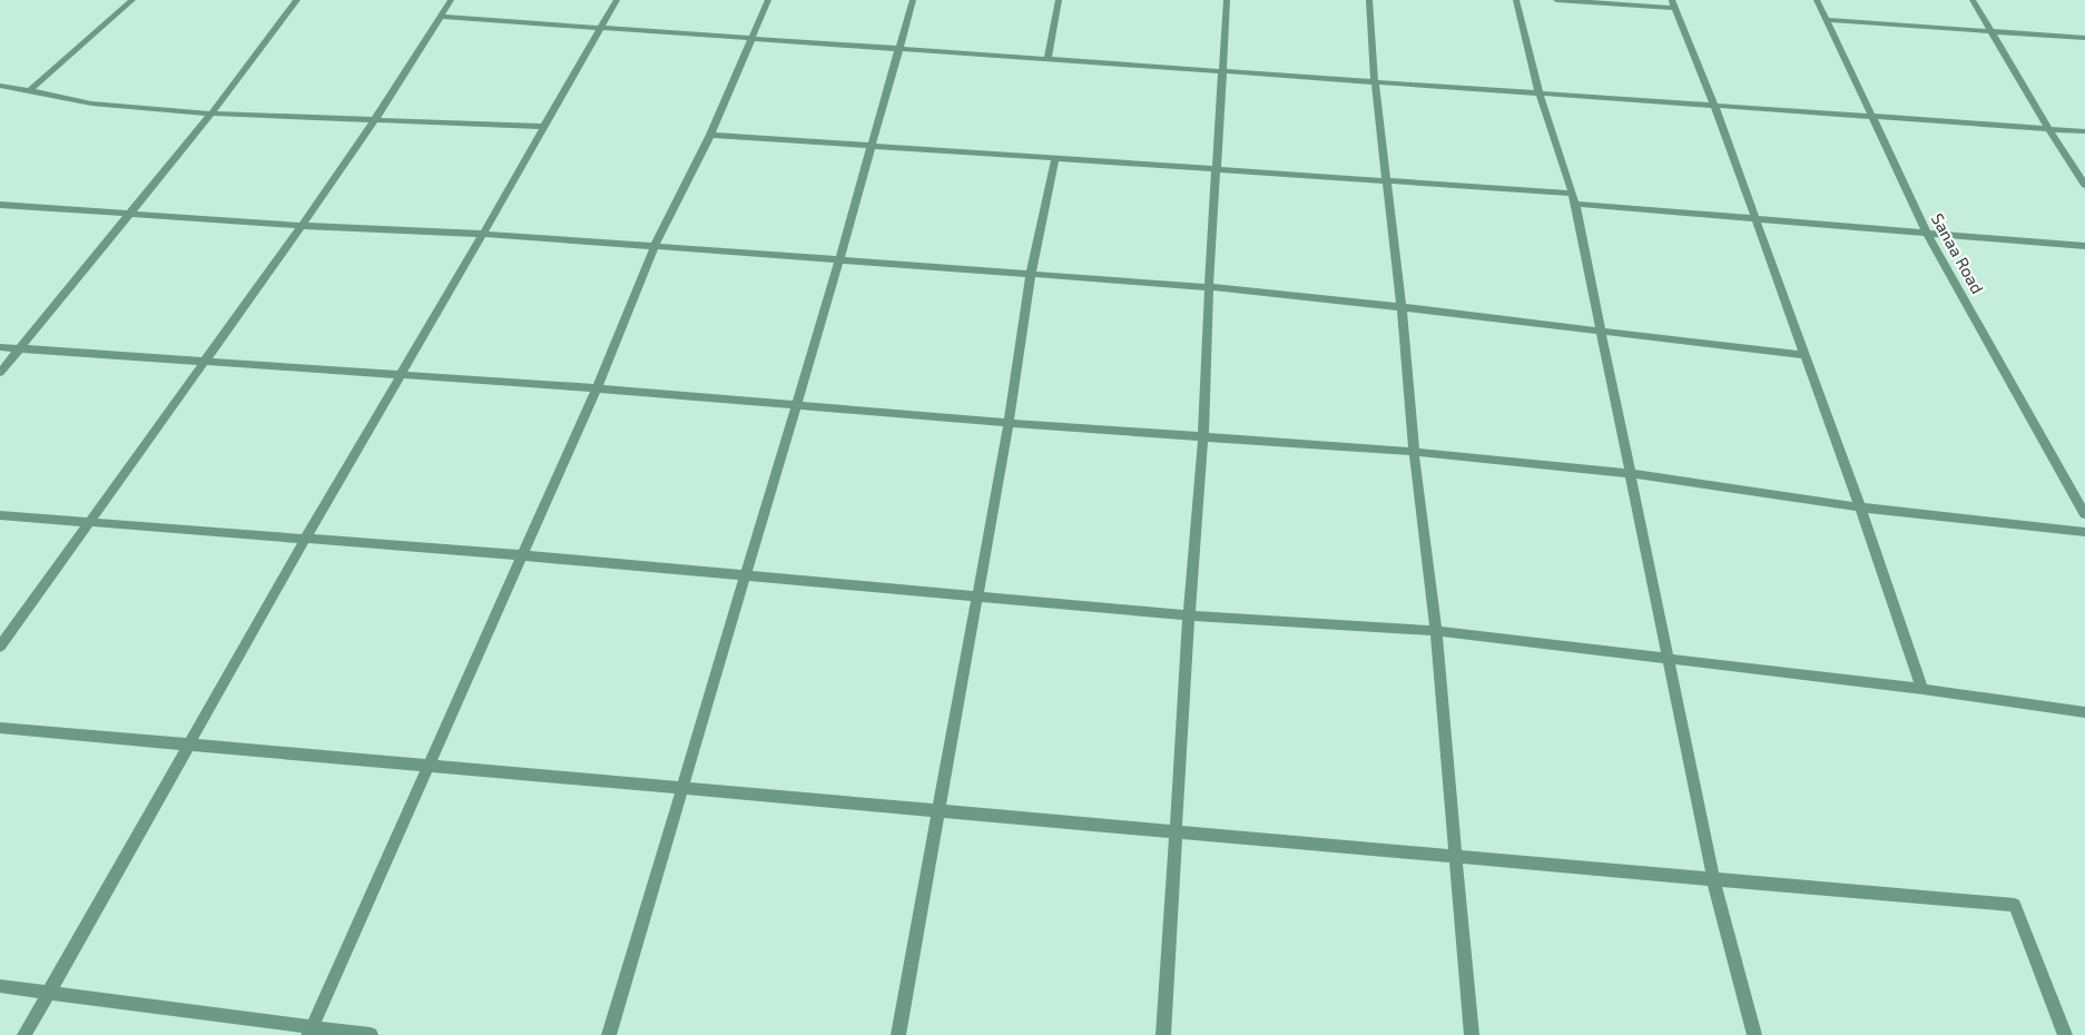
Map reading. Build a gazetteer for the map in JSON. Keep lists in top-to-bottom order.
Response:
{
  "streets": {
    "street": ["Sanaa Road"]
  }
}
